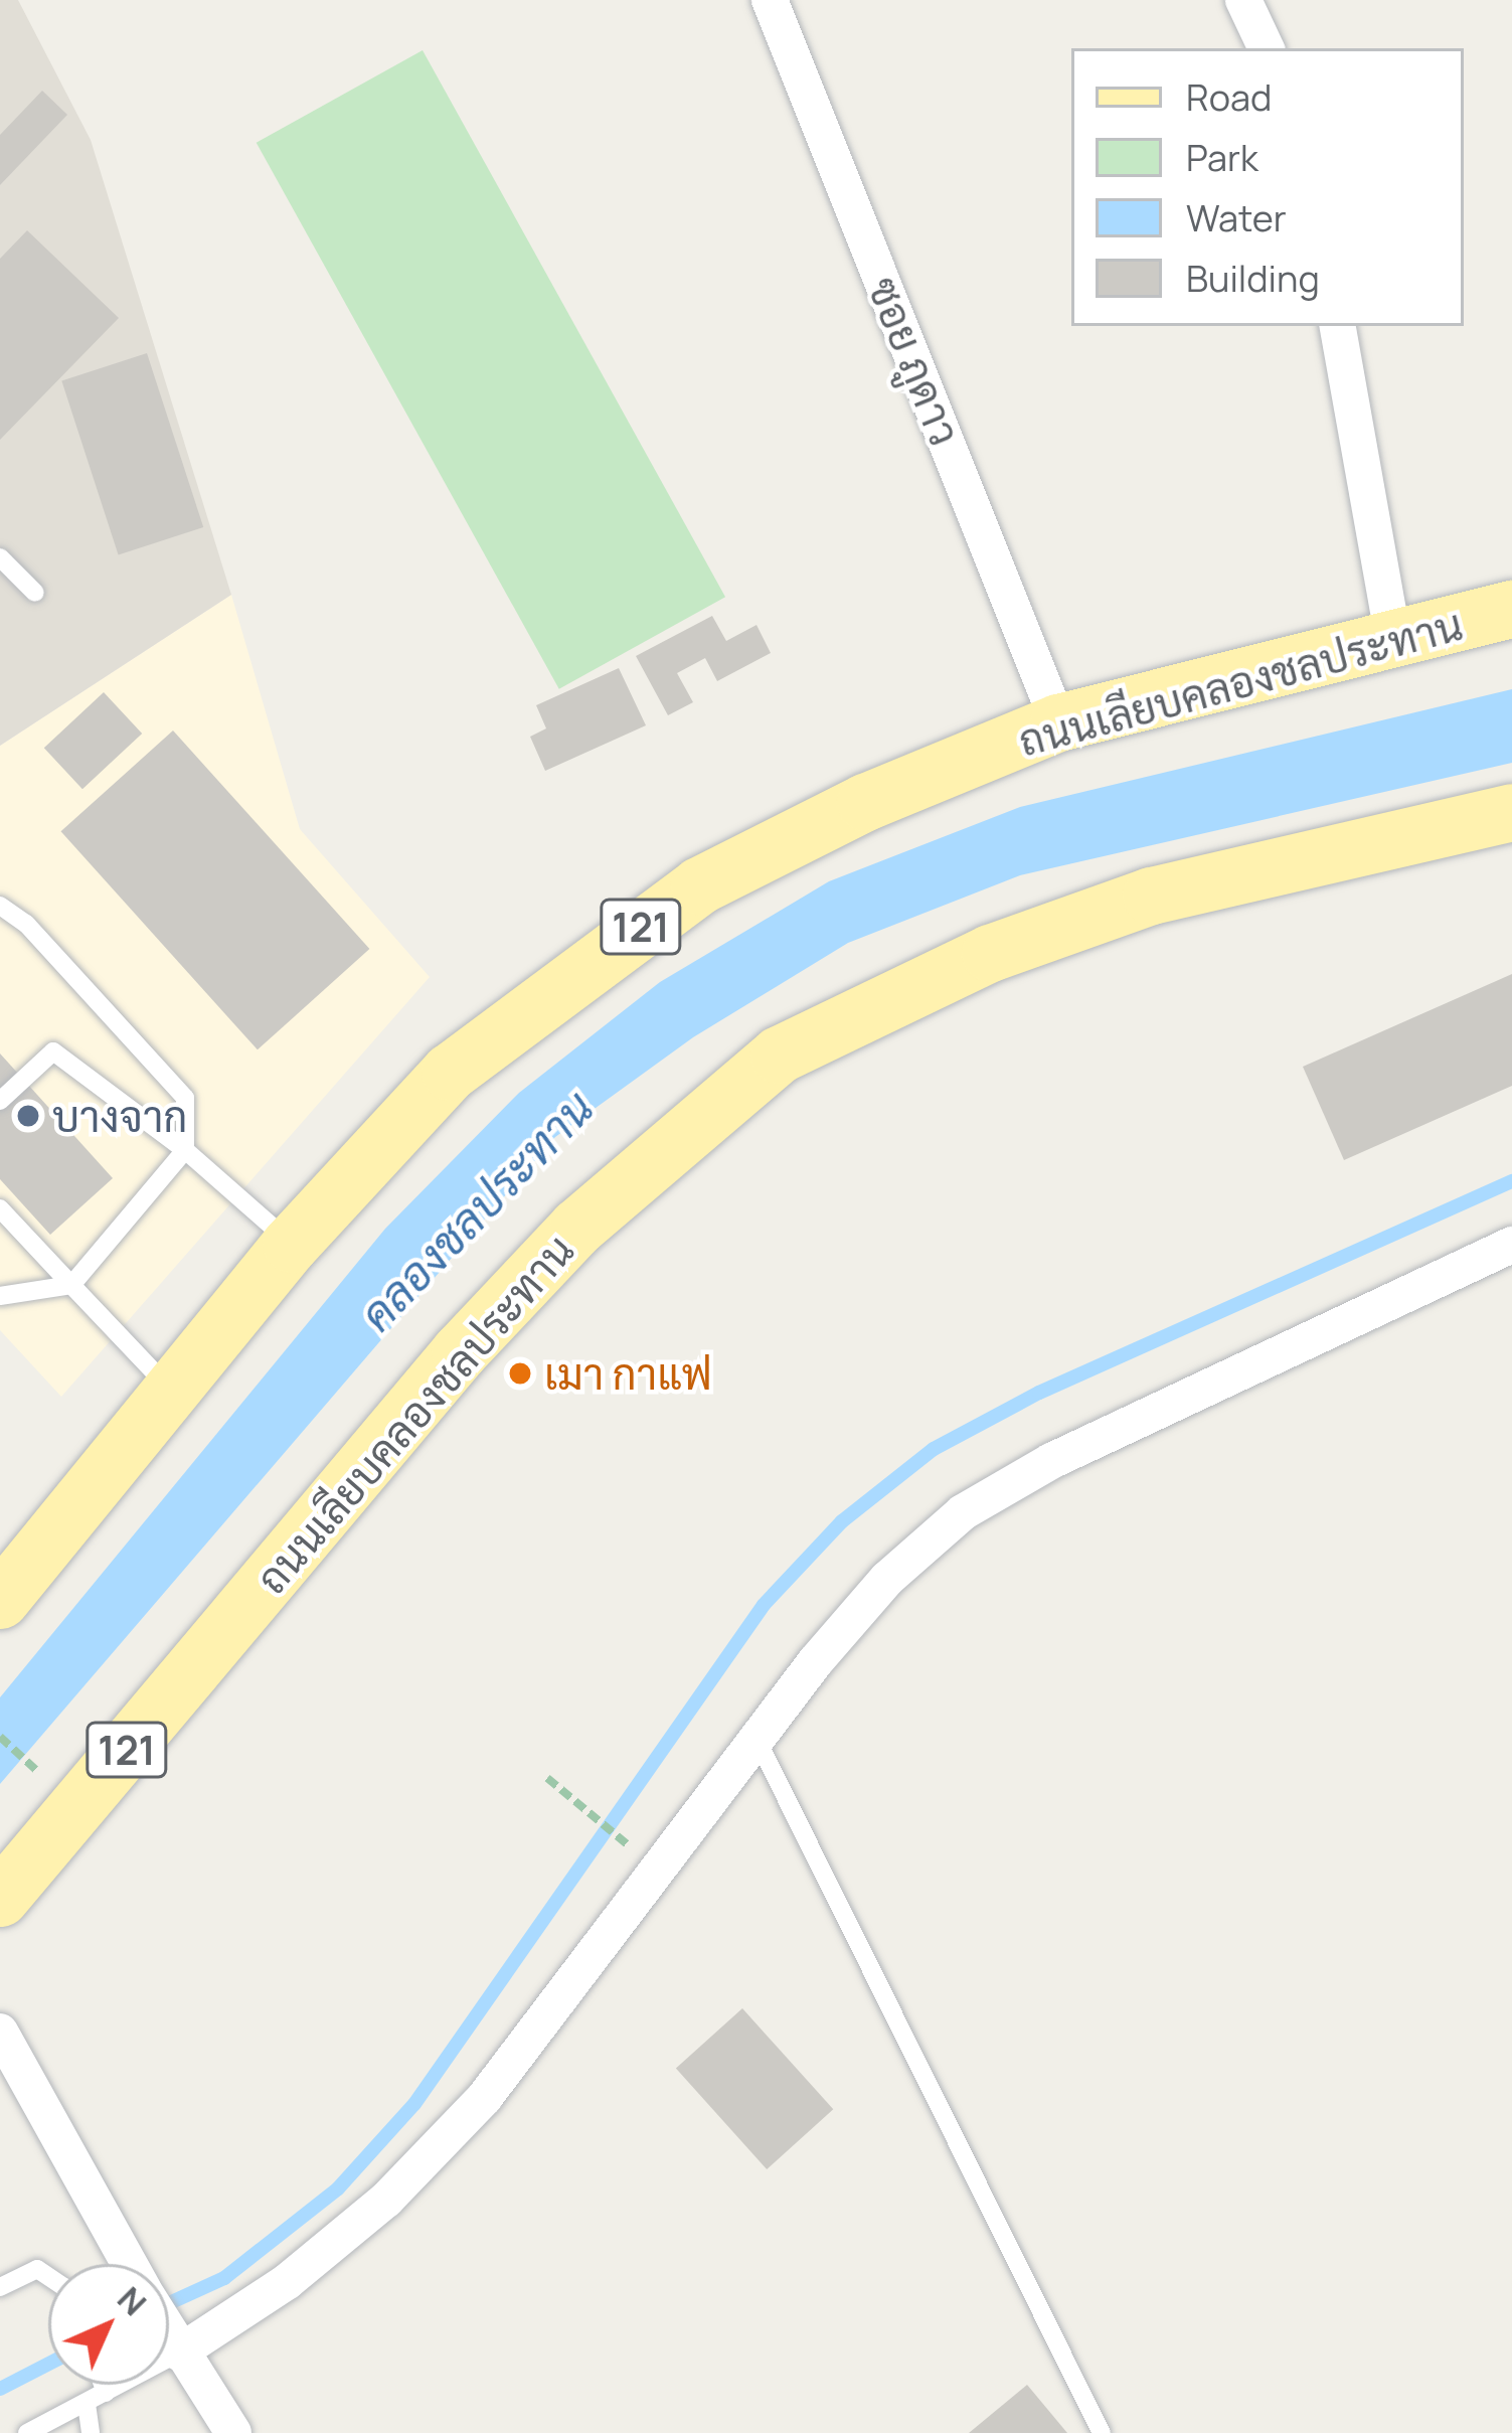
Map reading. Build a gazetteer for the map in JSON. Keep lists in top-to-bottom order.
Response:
{
  "streets": {
    "main road": ["ถนนเลียบคลองชลประทาน", "121"],
    "street": ["ซอย ภูดาว"]
  },
  "crossings": [
    ["ซอย ภูดาว", "ถนนเลียบคลองชลประทาน"]
  ],
  "water": ["คลองชลประทาน"],
  "places": ["บางจาก", "เมา กาแฟ"],
  "legend": [
    "Road",
    "Park",
    "Water",
    "Building"
  ],
  "north": "top right"
}
